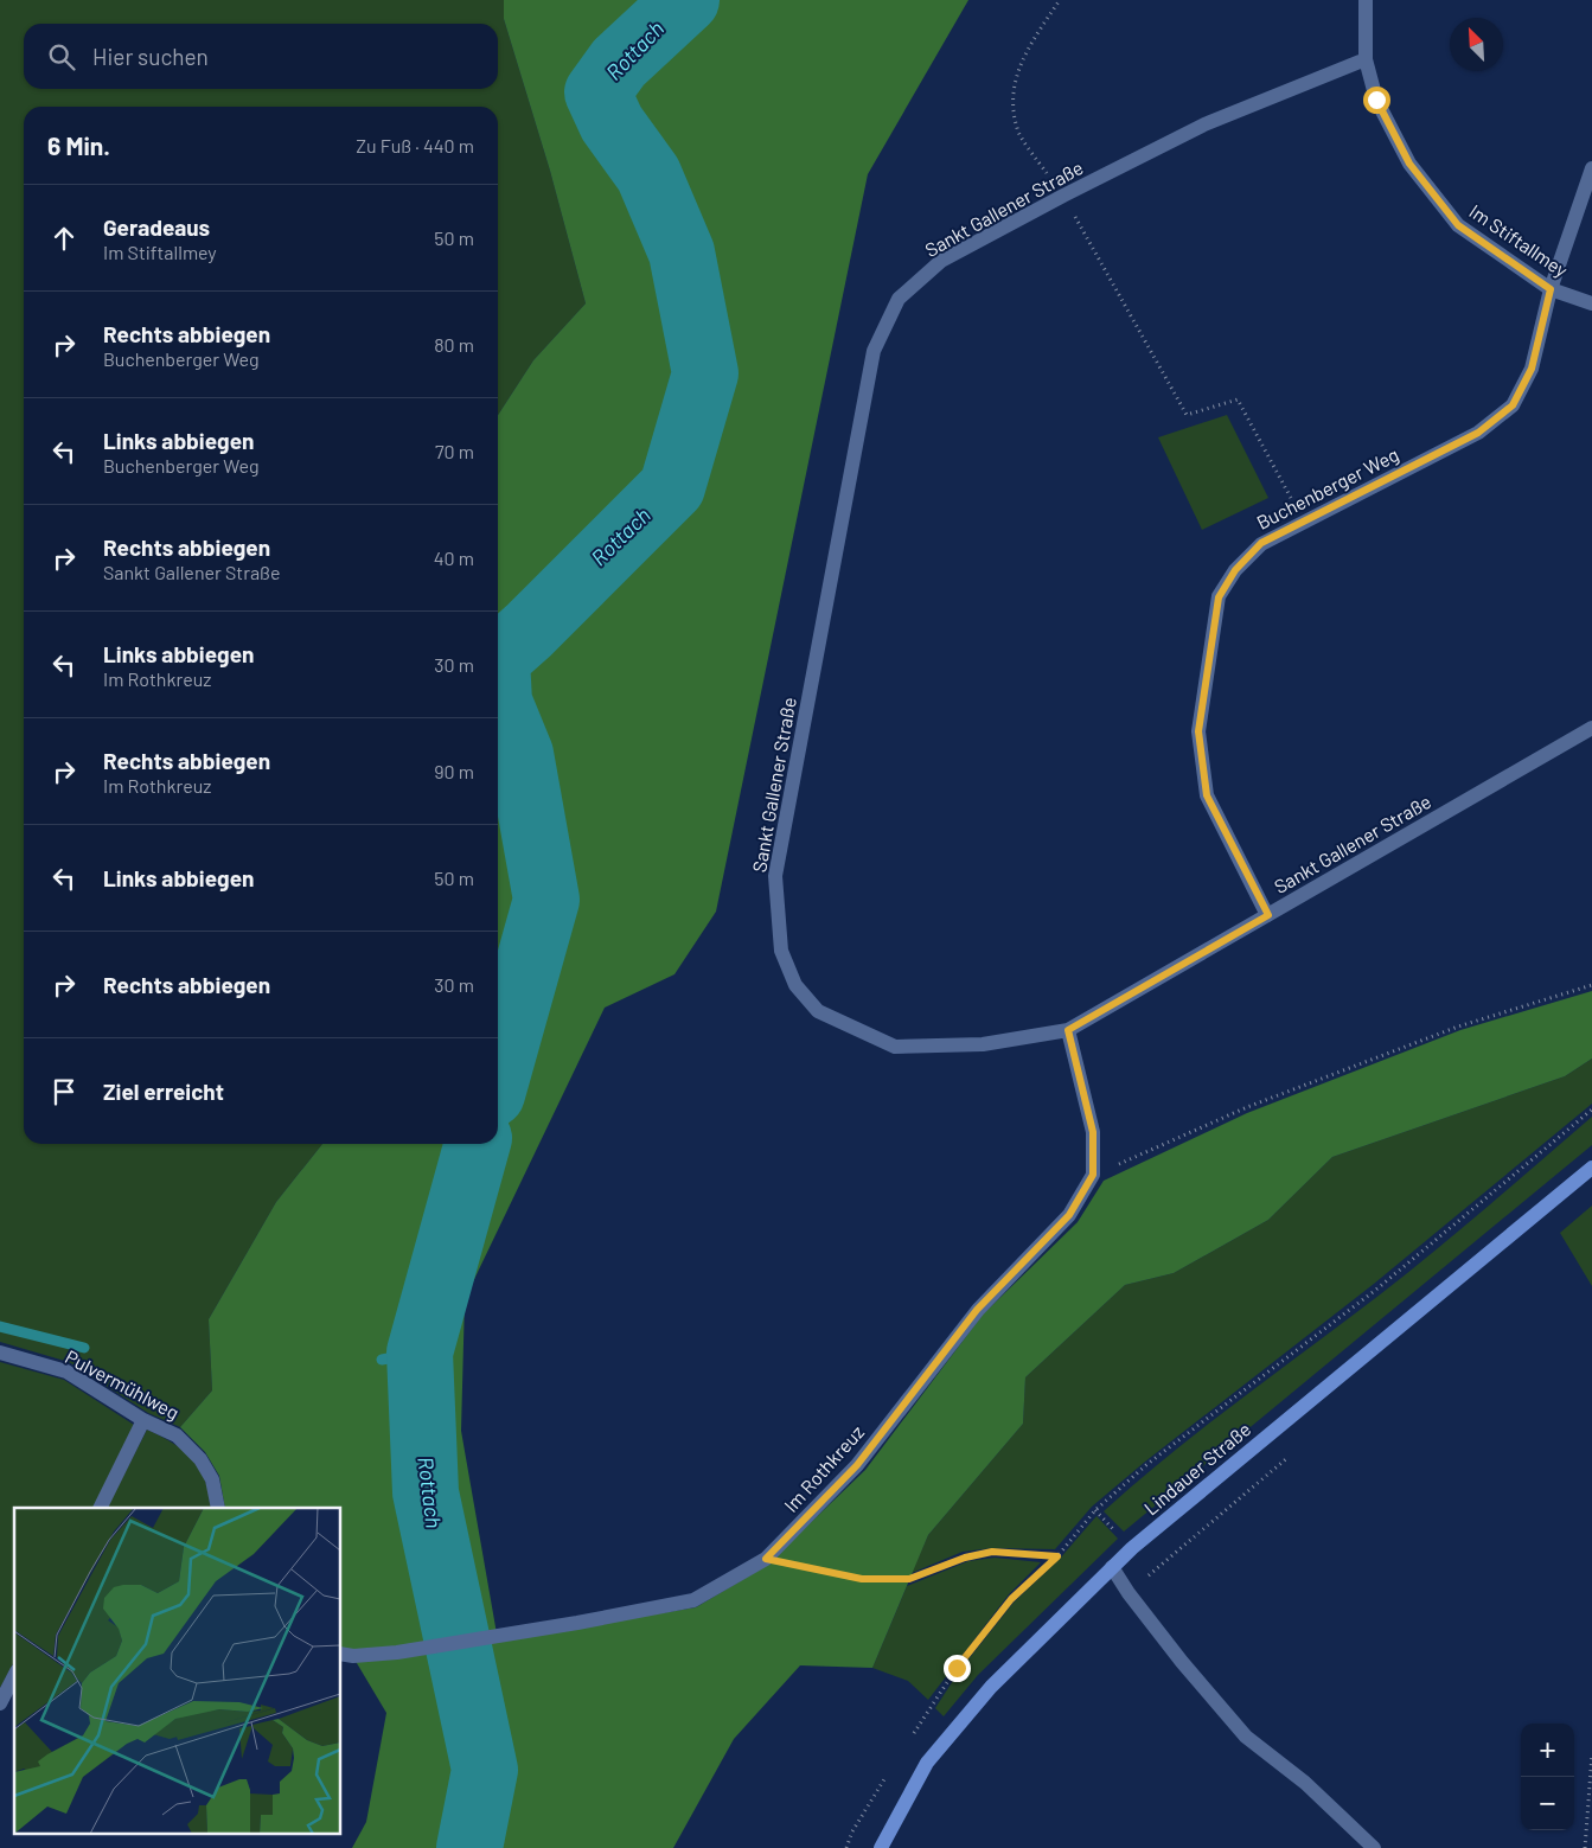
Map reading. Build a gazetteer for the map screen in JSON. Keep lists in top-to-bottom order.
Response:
{
  "streets": {
    "main road": ["Lindauer Straße"],
    "street": [
      "Sankt Gallener Straße",
      "Im Stiftallmey",
      "Buchenberger Weg",
      "Pulvermühlweg",
      "Im Rothkreuz"
    ]
  },
  "crossings": [
    ["Sankt Gallener Straße", "Im Stiftallmey"],
    ["Sankt Gallener Straße", "Buchenberger Weg"],
    ["Im Stiftallmey", "Buchenberger Weg"]
  ],
  "water": ["Rottach"],
  "north": "top left",
  "page": {
    "search": "Hier suchen",
    "heading": ["6 Min.", "Zu Fuß · 440 m"],
    "list": [
      ["Geradeaus", "Im Stiftallmey", "50 m"],
      ["Rechts abbiegen", "Buchenberger Weg", "80 m"],
      ["Links abbiegen", "Buchenberger Weg", "70 m"],
      ["Rechts abbiegen", "Sankt Gallener Straße", "40 m"],
      ["Links abbiegen", "Im Rothkreuz", "30 m"],
      ["Rechts abbiegen", "Im Rothkreuz", "90 m"],
      ["Links abbiegen", "50 m"],
      ["Rechts abbiegen", "30 m"],
      "Ziel erreicht"
    ],
    "map_buttons": ["+", "−"]
  }
}
